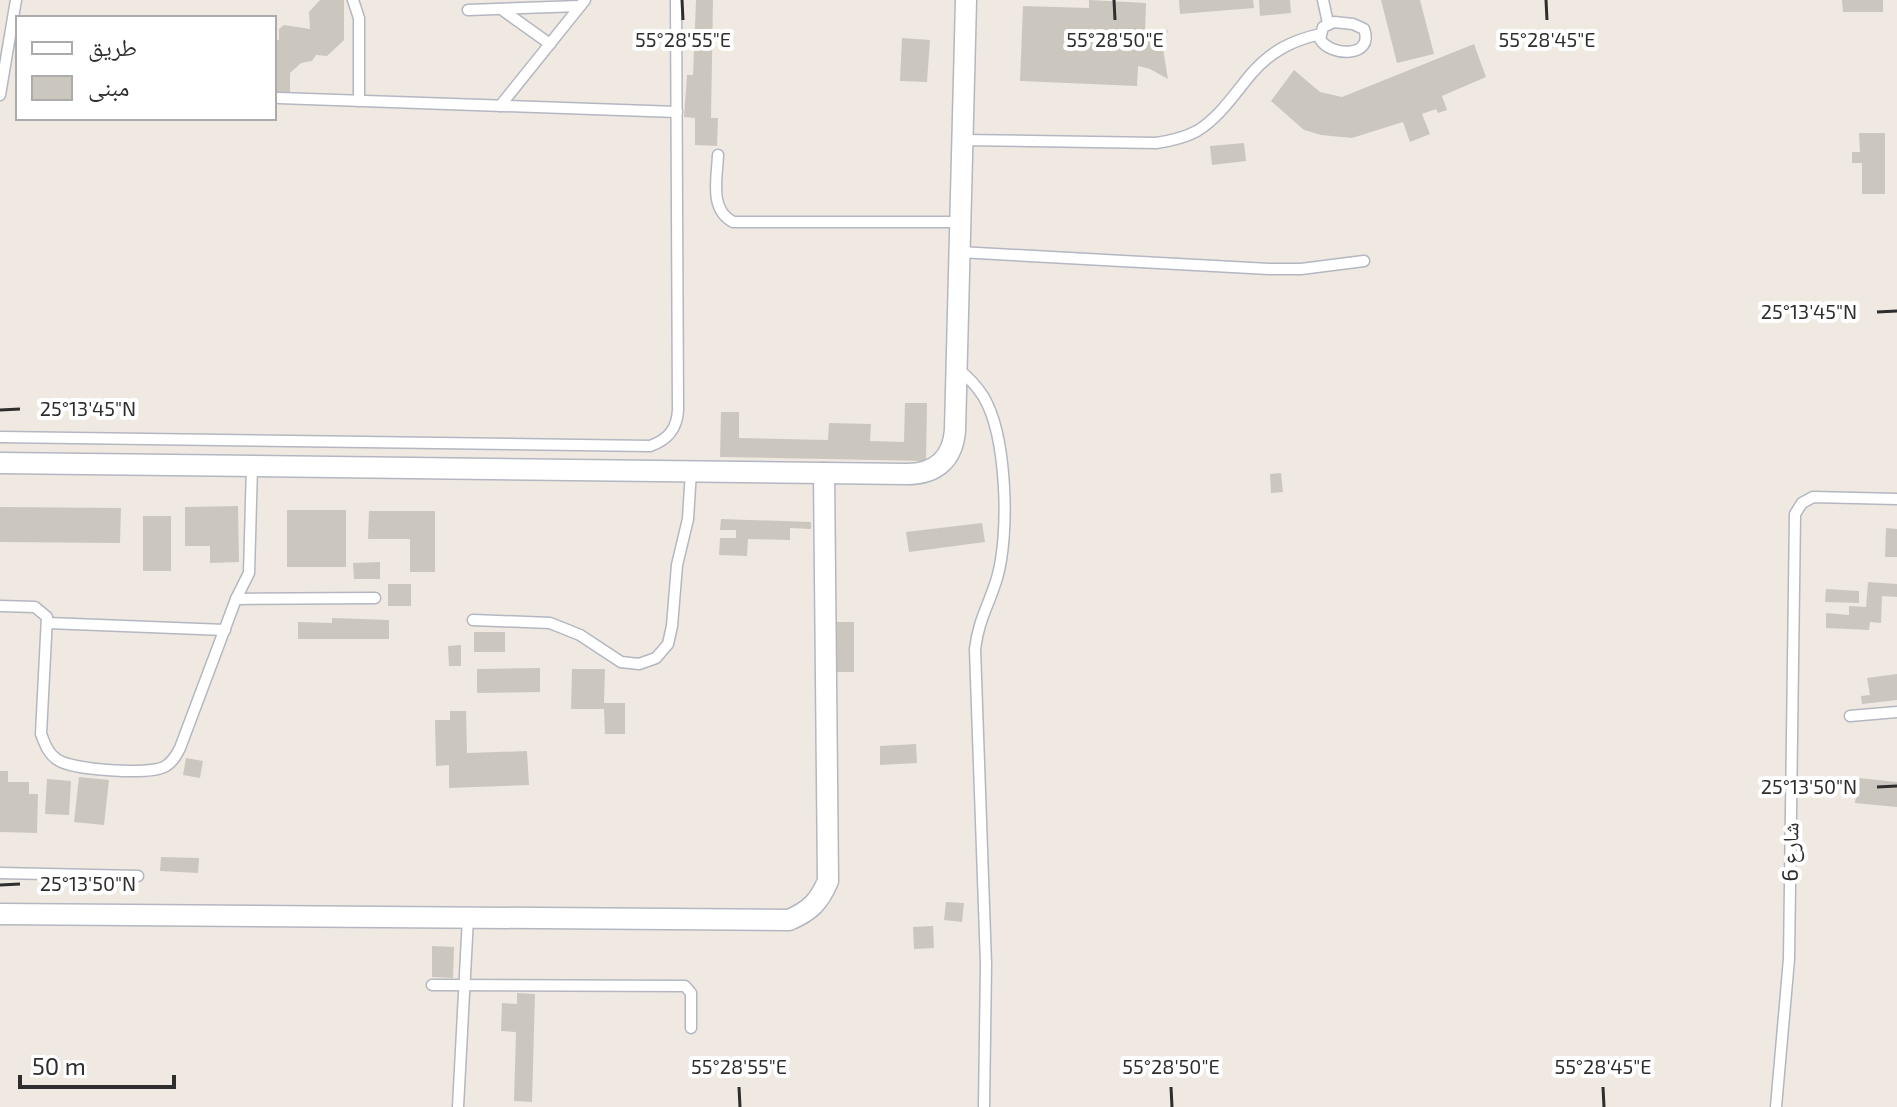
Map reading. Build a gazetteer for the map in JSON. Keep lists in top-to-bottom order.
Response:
{
  "streets": {
    "lane": ["شارع 6"]
  },
  "legend": ["طريق", "مبنى"],
  "scale_bar": "50 m",
  "coordinates": [
    "55°28'55\"E",
    "55°28'50\"E",
    "55°28'45\"E",
    "25°13'45\"N",
    "25°13'50\"N"
  ]
}
